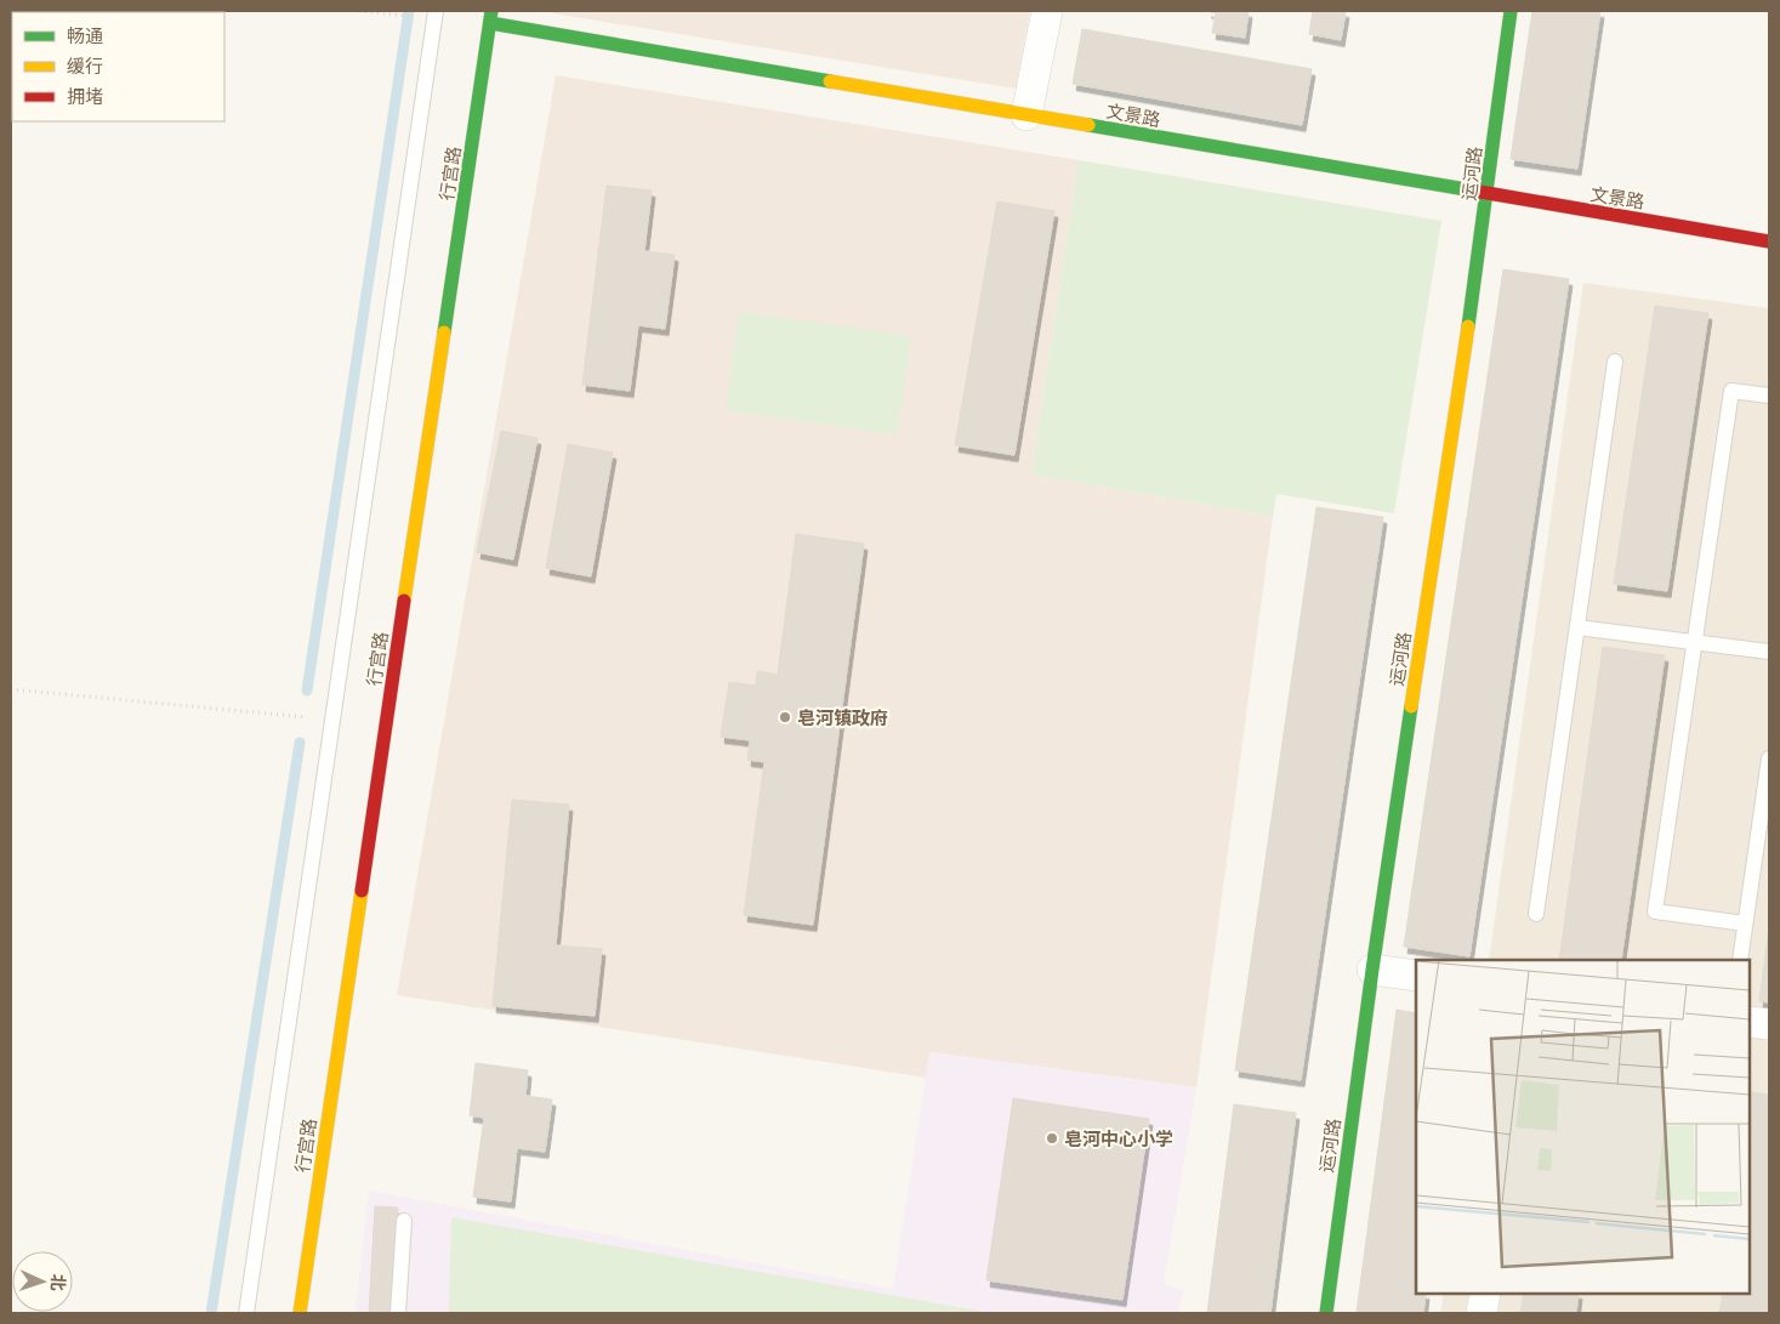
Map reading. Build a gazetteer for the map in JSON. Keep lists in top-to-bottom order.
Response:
{
  "streets": {
    "street": ["文景路", "行宫路", "运河路"]
  },
  "crossings": [
    ["文景路", "行宫路"],
    ["文景路", "运河路"]
  ],
  "places": ["皂河镇政府", "皂河中心小学"],
  "legend": ["畅通", "缓行", "拥堵"],
  "north": "right"
}
